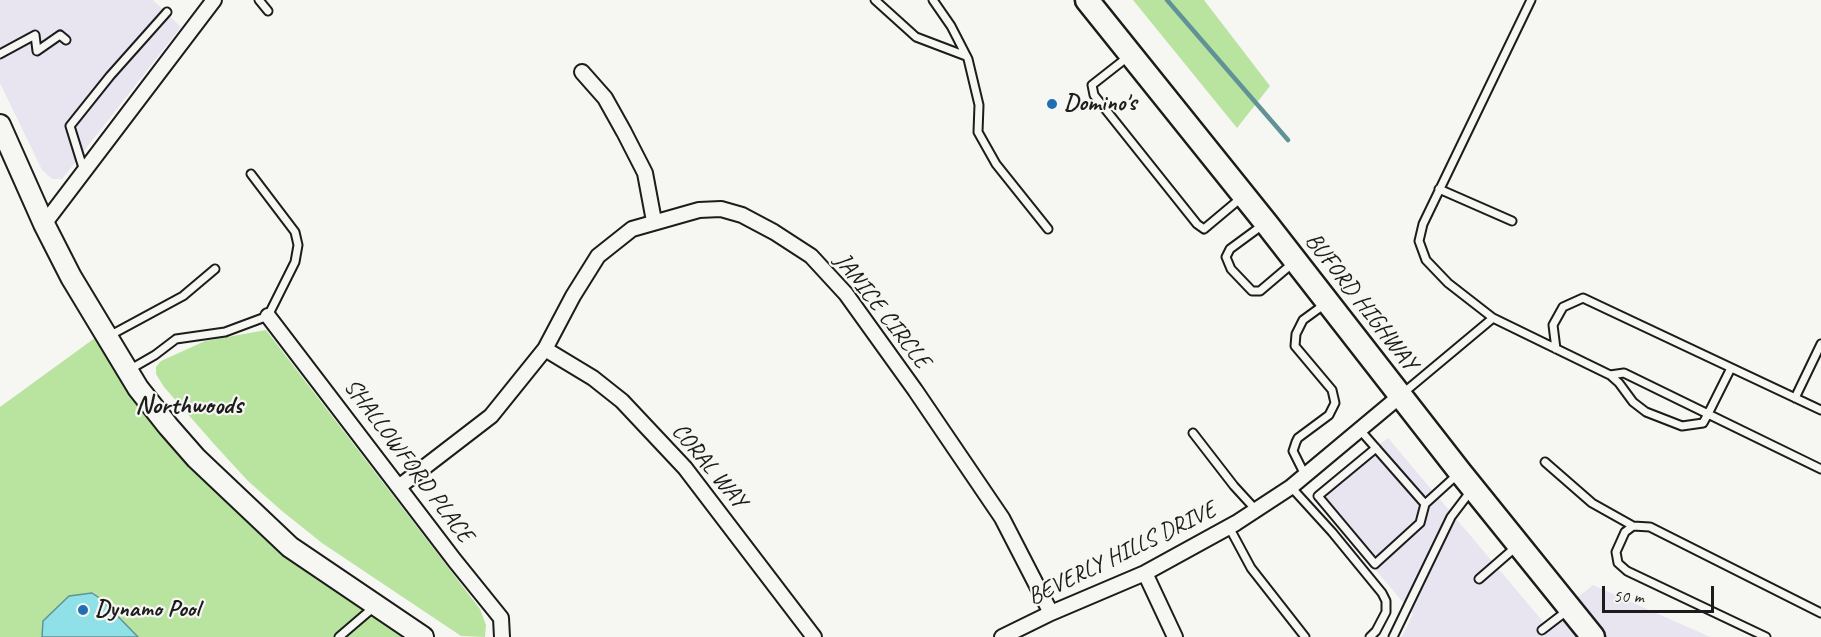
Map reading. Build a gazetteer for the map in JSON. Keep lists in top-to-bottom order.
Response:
{
  "streets": {
    "main road": ["BUFORD HIGHWAY"],
    "street": [
      "JANICE CIRCLE",
      "SHALLOWFORD PLACE",
      "CORAL WAY",
      "BEVERLY HILLS DRIVE"
    ]
  },
  "crossings": [
    ["BUFORD HIGHWAY", "BEVERLY HILLS DRIVE"],
    ["JANICE CIRCLE", "SHALLOWFORD PLACE"],
    ["JANICE CIRCLE", "CORAL WAY"],
    ["JANICE CIRCLE", "BEVERLY HILLS DRIVE"]
  ],
  "districts": ["Northwoods"],
  "places": ["Domino's", "Dynamo Pool"],
  "scale_bar": "50 m"
}
